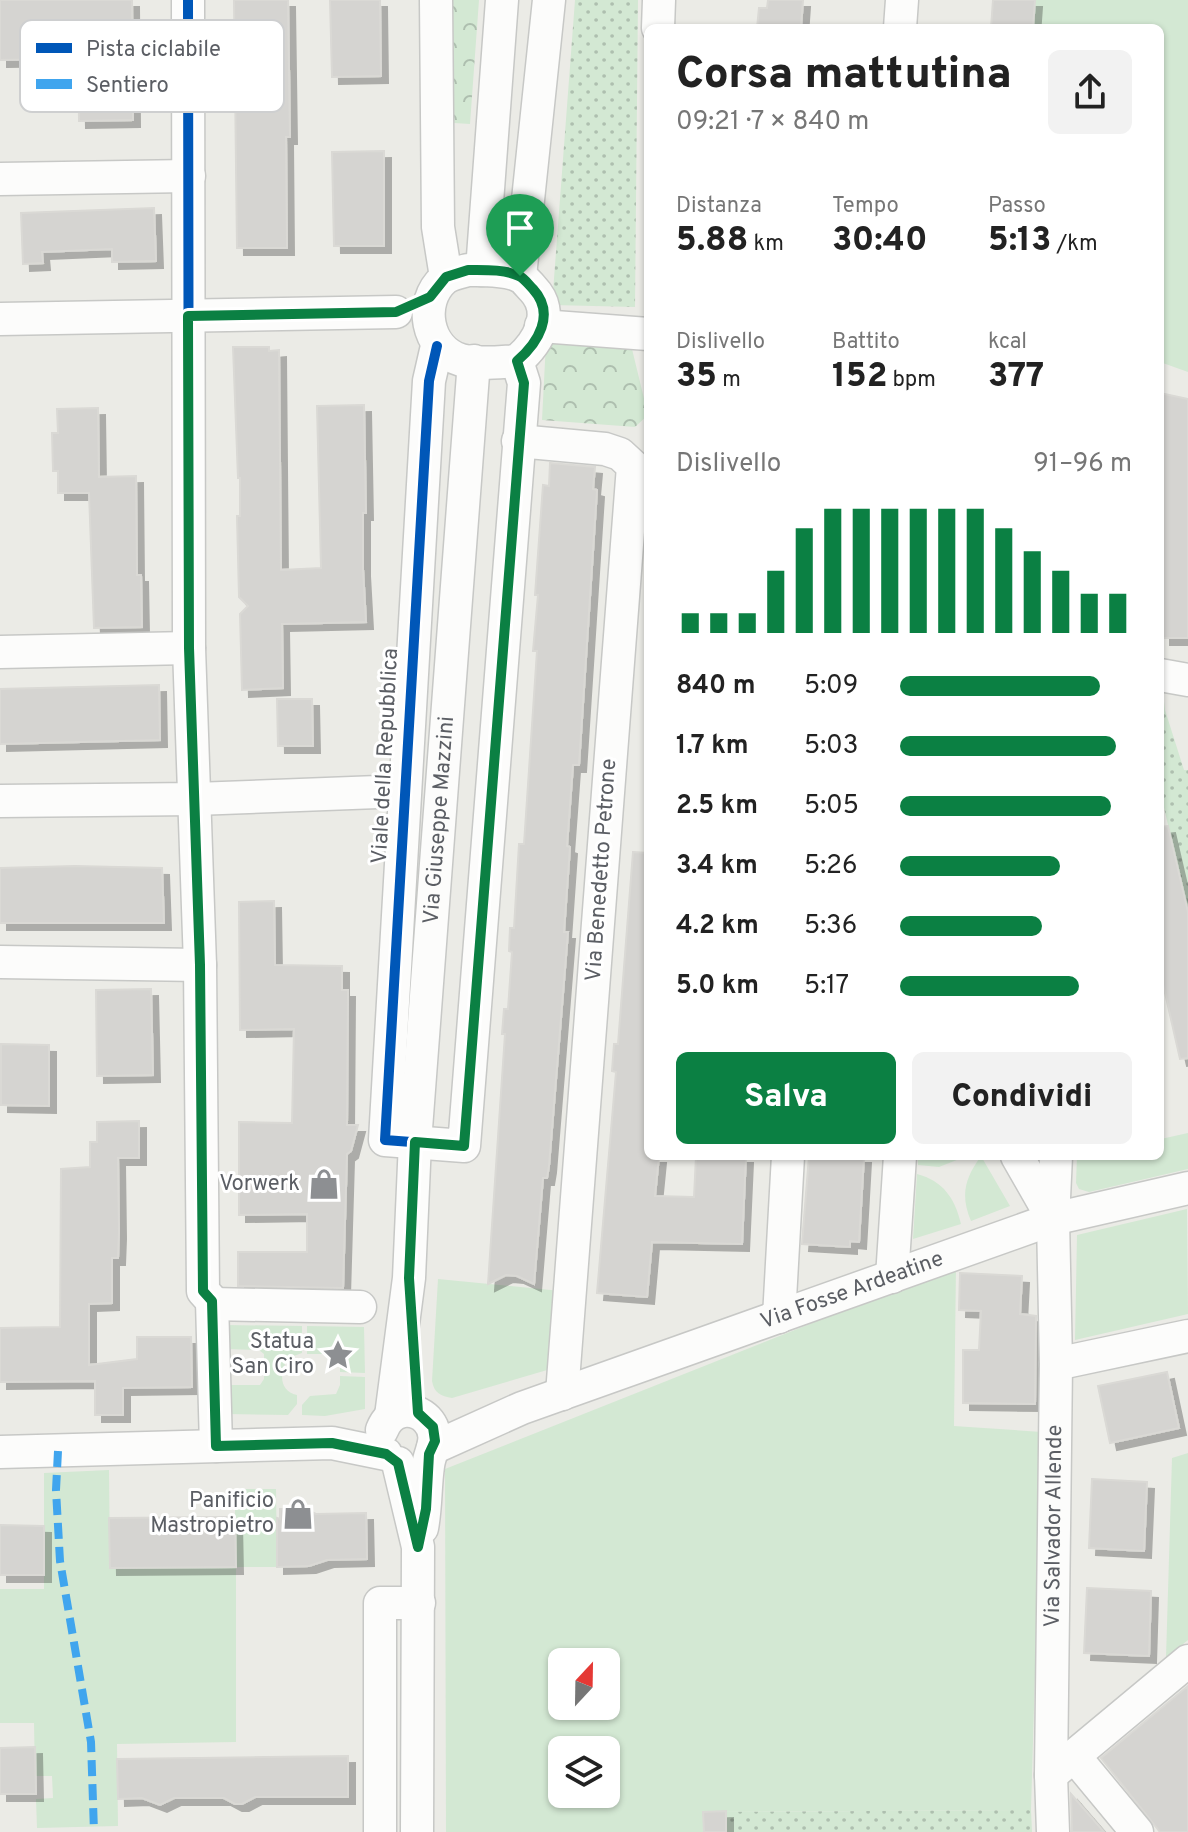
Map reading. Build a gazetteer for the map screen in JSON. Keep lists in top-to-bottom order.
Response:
{
  "streets": {
    "street": [
      "Viale della Repubblica",
      "Via Giuseppe Mazzini",
      "Via Benedetto Petrone",
      "Via Fosse Ardeatine",
      "Via Salvador Allende"
    ]
  },
  "crossings": [
    ["Viale della Repubblica", "Via Giuseppe Mazzini"],
    ["Via Giuseppe Mazzini", "Via Fosse Ardeatine"],
    ["Via Benedetto Petrone", "Via Fosse Ardeatine"],
    ["Via Fosse Ardeatine", "Via Salvador Allende"]
  ],
  "places": {
    "shop": ["Vorwerk", "Panificio Mastropietro"],
    "place": ["Statua San Ciro"]
  },
  "legend": ["Pista ciclabile", "Sentiero"],
  "north": "top",
  "page": {
    "heading": ["Corsa mattutina", "09:21 · 7 × 840 m"],
    "stats": [
      ["Distanza", "5.88 km"],
      ["Tempo", "30:40"],
      ["Passo", "5:13 /km"],
      ["Dislivello", "35 m"],
      ["Battito", "152 bpm"],
      ["kcal", "377"]
    ],
    "chart": ["Dislivello", "91–96 m"],
    "list": [
      {
        "name": "840 m",
        "note": "5:09"
      },
      {
        "name": "1.7 km",
        "note": "5:03"
      },
      {
        "name": "2.5 km",
        "note": "5:05"
      },
      {
        "name": "3.4 km",
        "note": "5:26"
      },
      {
        "name": "4.2 km",
        "note": "5:36"
      },
      {
        "name": "5.0 km",
        "note": "5:17"
      }
    ],
    "buttons": ["Salva", "Condividi"]
  }
}
